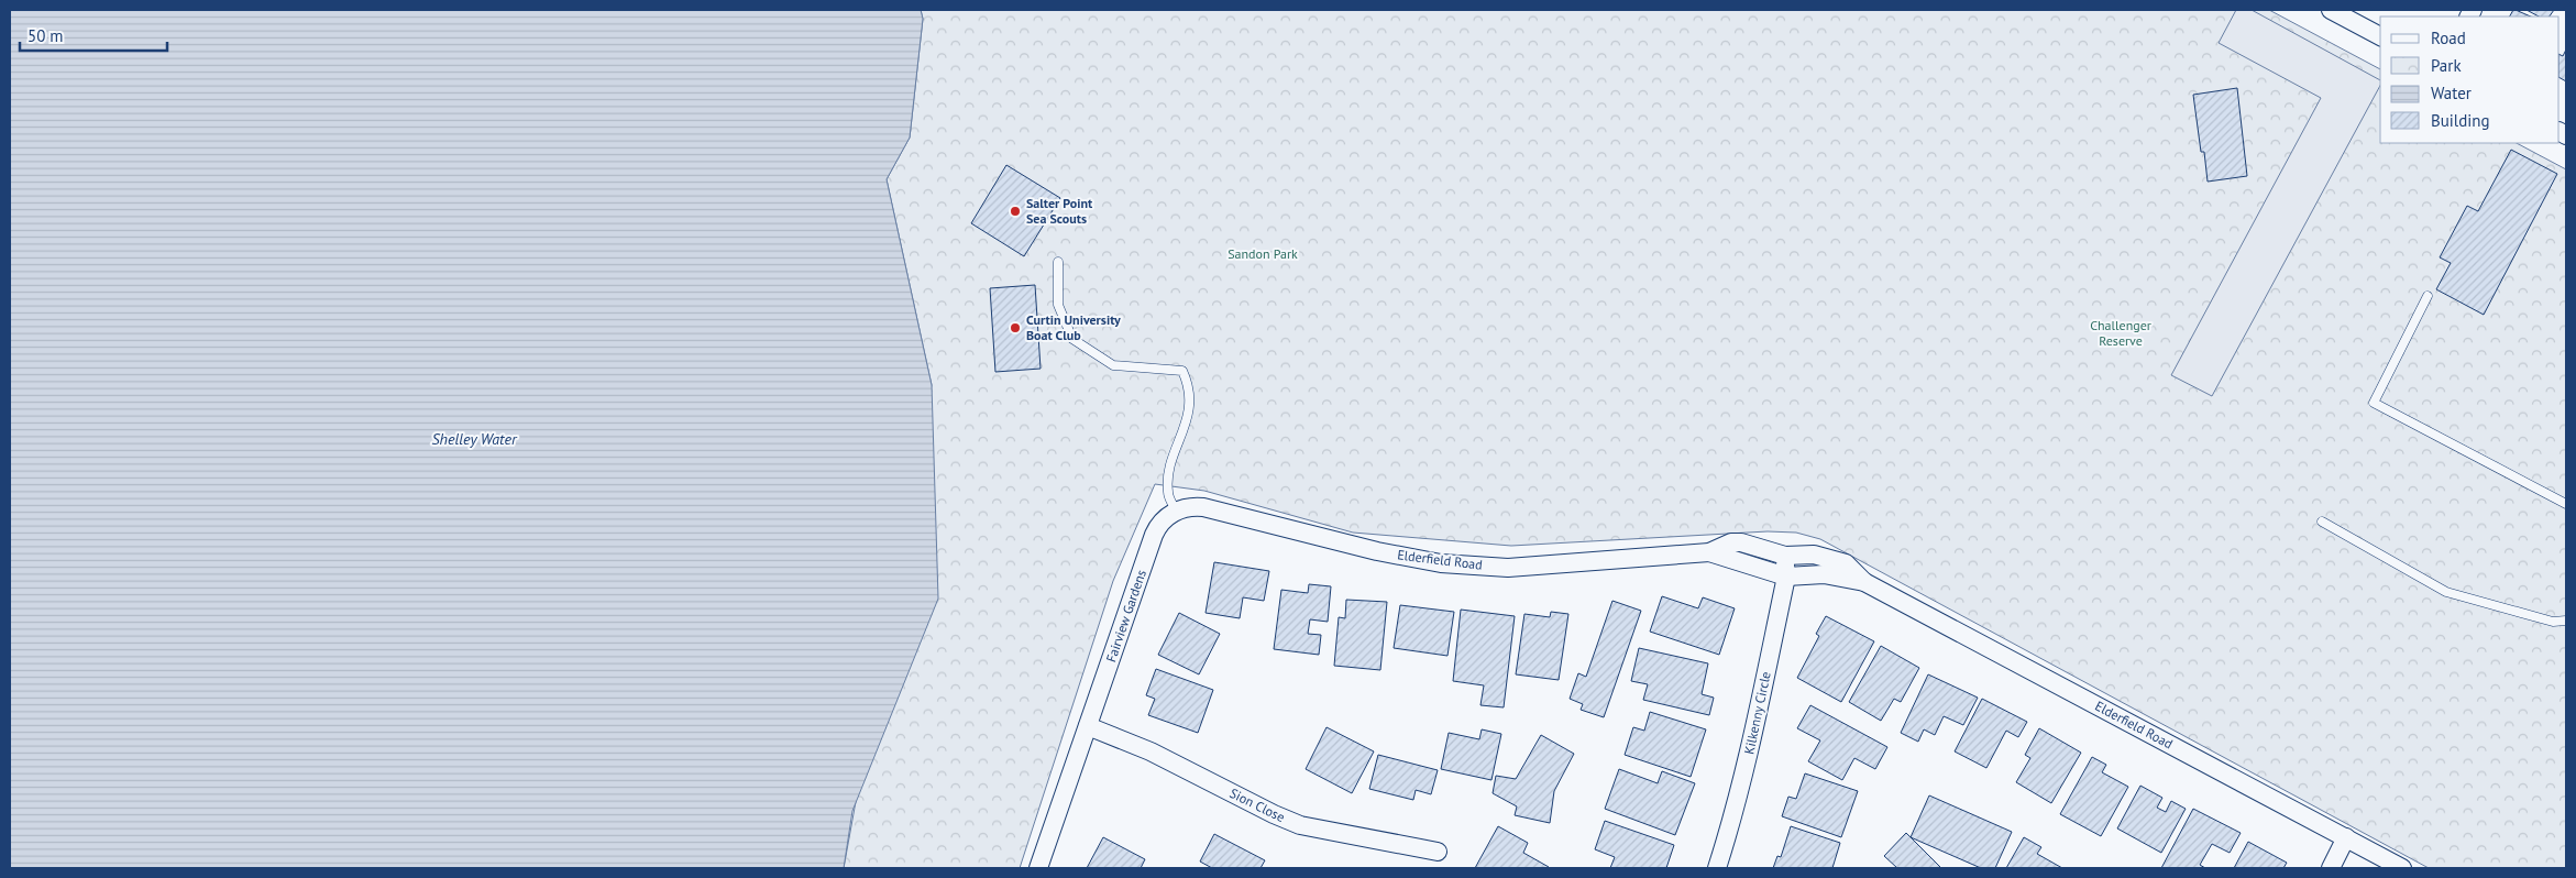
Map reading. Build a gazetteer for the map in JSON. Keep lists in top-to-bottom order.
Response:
{
  "streets": {
    "street": [
      "Elderfield Road",
      "Fairview Gardens",
      "Kilkenny Circle",
      "Sion Close"
    ]
  },
  "crossings": [
    ["Elderfield Road", "Fairview Gardens"],
    ["Elderfield Road", "Kilkenny Circle"],
    ["Fairview Gardens", "Sion Close"]
  ],
  "water": ["Shelley Water"],
  "parks": ["Sandon Park", "Challenger Reserve"],
  "places": ["Salter Point Sea Scouts", "Curtin University Boat Club"],
  "legend": [
    "Road",
    "Park",
    "Water",
    "Building"
  ],
  "scale_bar": "50 m"
}
